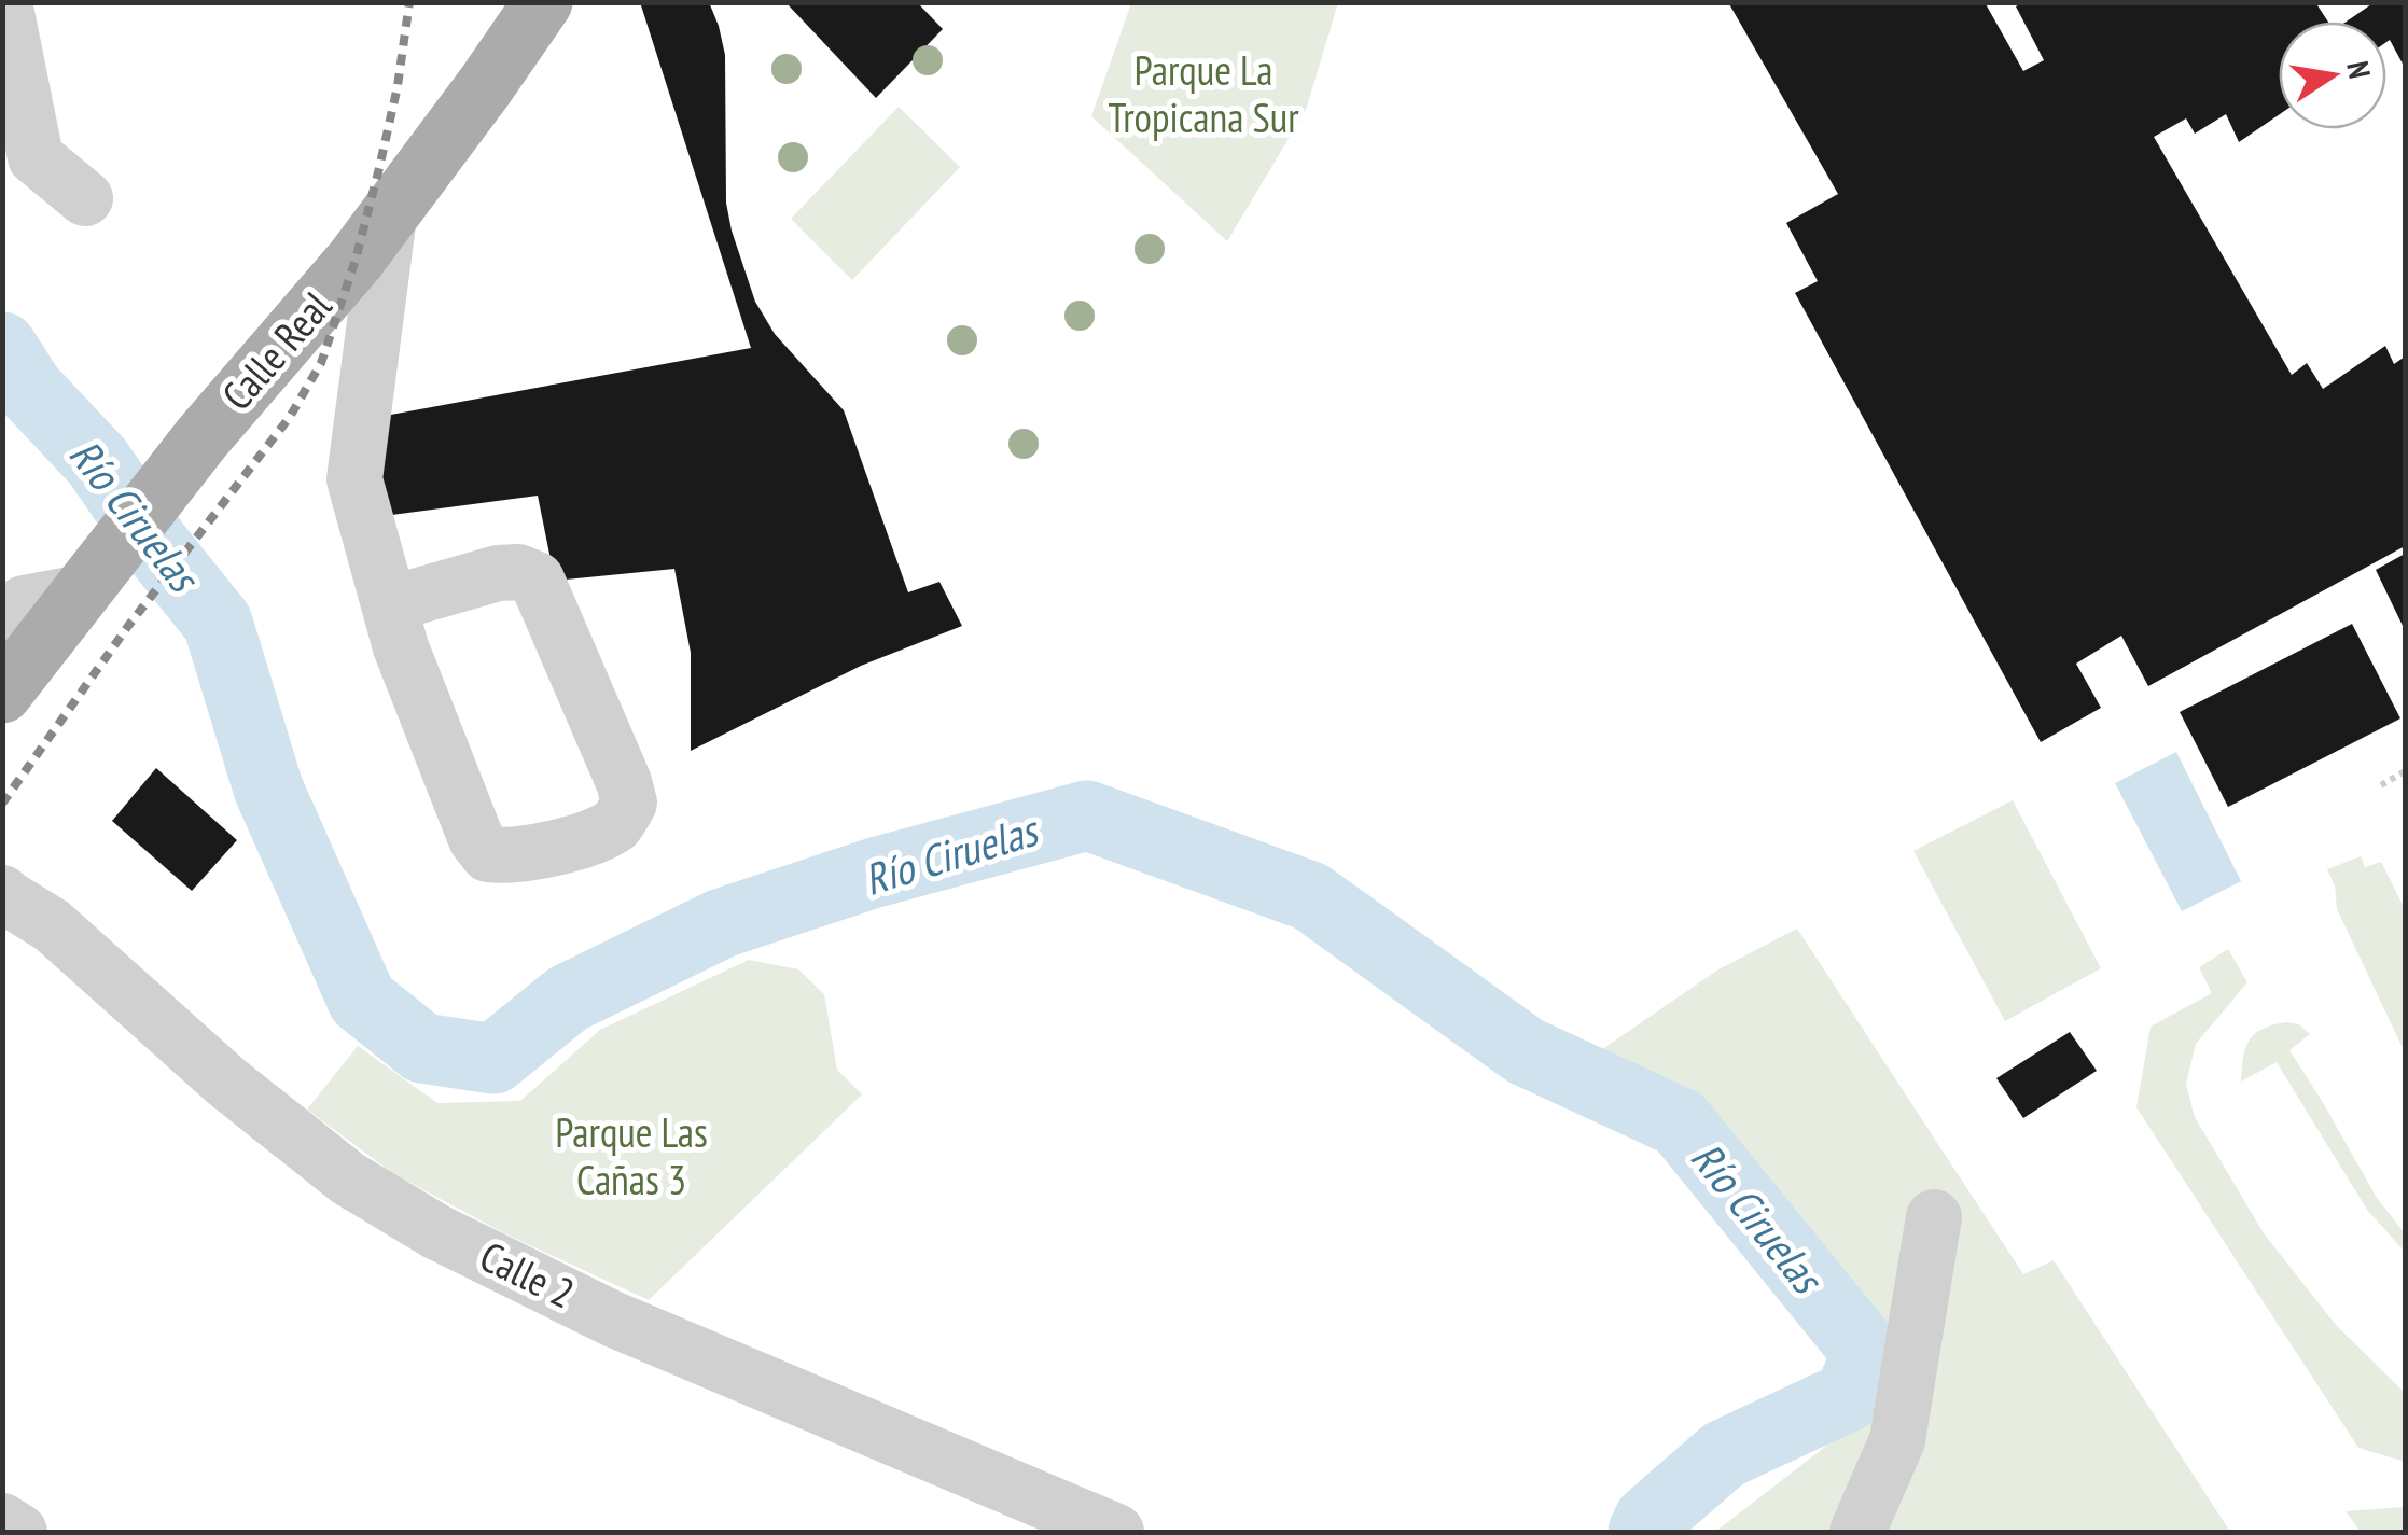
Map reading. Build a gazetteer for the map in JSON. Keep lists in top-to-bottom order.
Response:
{
  "streets": {
    "main road": ["Calle Real"],
    "street": ["Calle 2"]
  },
  "water": ["Río Ciruelas"],
  "parks": ["Parque La Tropicana Sur", "Parque Las Cañas 3"],
  "north": "right"
}
